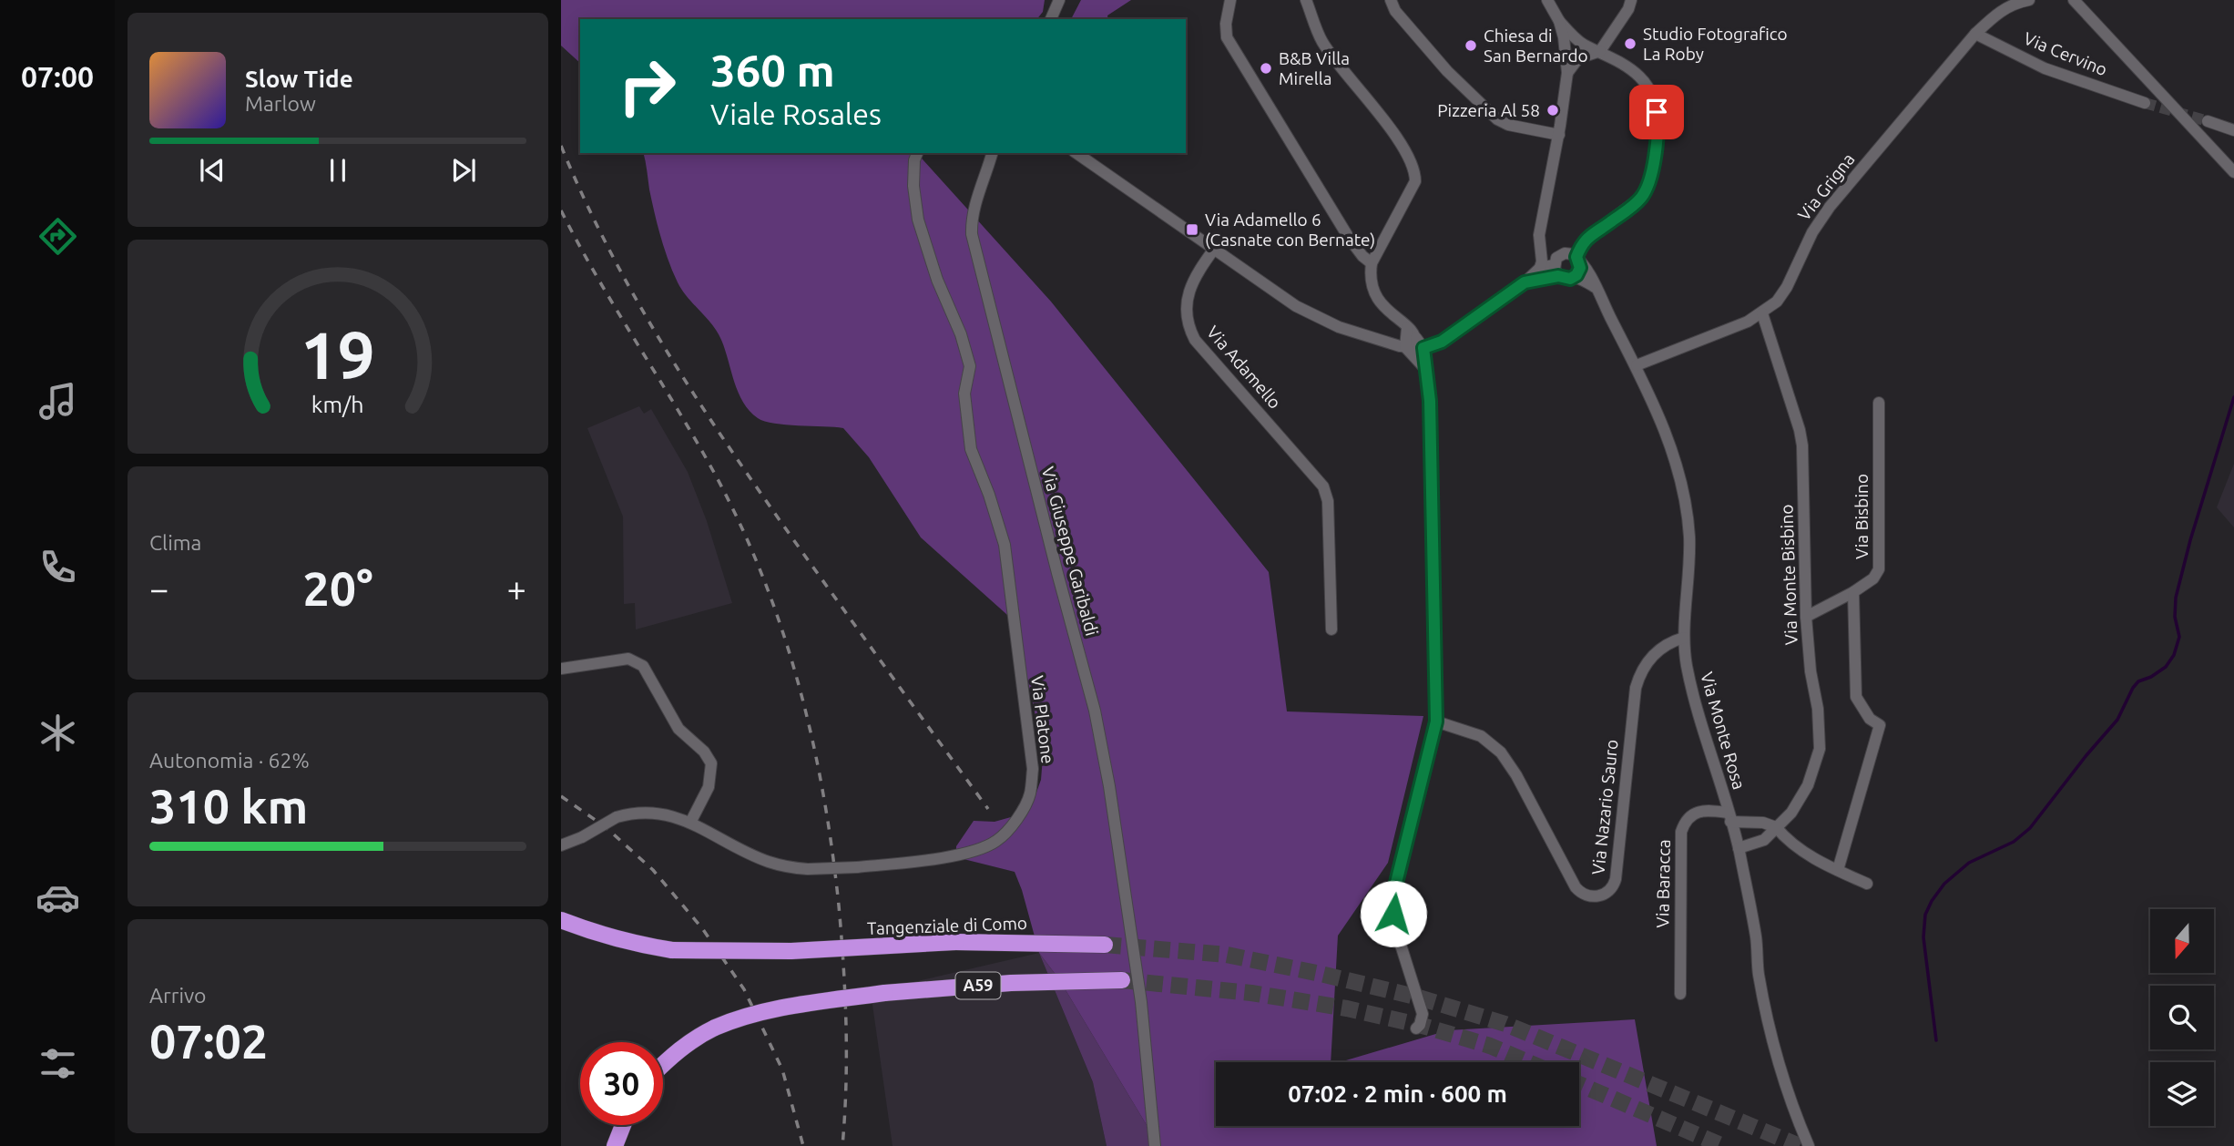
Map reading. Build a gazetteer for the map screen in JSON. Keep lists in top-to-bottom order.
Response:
{
  "streets": {
    "highway": ["Tangenziale di Como", "A59"],
    "street": [
      "Via Cervino",
      "Via Grigna",
      "Via Adamello",
      "Via Bisbino",
      "Via Giuseppe Garibaldi",
      "Via Monte Bisbino",
      "Via Platone",
      "Via Monte Rosa",
      "Via Nazario Sauro",
      "Via Baracca"
    ]
  },
  "crossings": [
    ["Via Cervino", "Via Grigna"],
    ["Via Grigna", "Via Monte Bisbino"],
    ["Via Grigna", "Via Monte Rosa"],
    ["Via Bisbino", "Via Monte Bisbino"],
    ["Via Monte Bisbino", "Via Monte Rosa"],
    ["Via Monte Rosa", "Via Nazario Sauro"],
    ["Via Monte Rosa", "Via Baracca"]
  ],
  "places": {
    "other": [
      "Studio Fotografico La Roby",
      "Chiesa di San Bernardo",
      "B&B Villa Mirella",
      "Pizzeria Al 58"
    ],
    "transit": ["Via Adamello 6 (Casnate con Bernate)"]
  },
  "north": "bottom",
  "page": {
    "tabs": "07:00",
    "turn": ["360 m", "Viale Rosales"],
    "song": ["Slow Tide", "Marlow"],
    "tile": [
      "Clima",
      ["Autonomia · 62%", "310 km"],
      ["Arrivo", "07:02"]
    ],
    "heat": ["−", "20°", "+"],
    "limit": "30",
    "trip": "07:02 · 2 min · 600 m",
    "gauge": ["19", "km/h"]
  }
}
